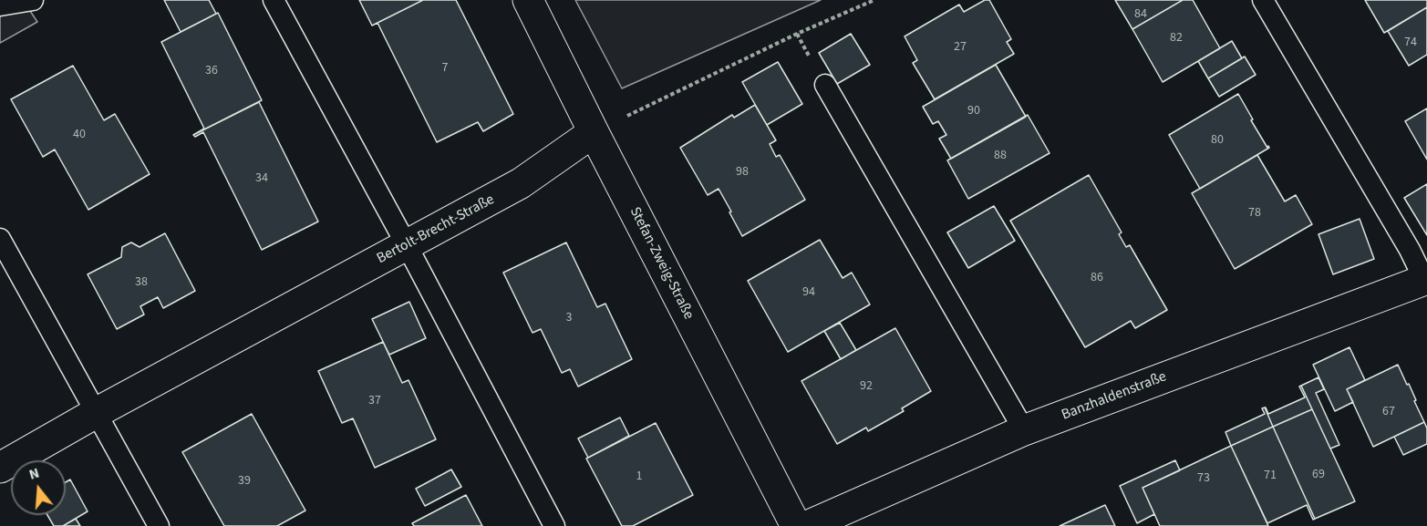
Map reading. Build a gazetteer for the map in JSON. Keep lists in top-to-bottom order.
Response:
{
  "streets": {
    "street": ["Bertolt-Brecht-Straße", "Stefan-Zweig-Straße", "Banzhaldenstraße"]
  },
  "crossings": [
    ["Bertolt-Brecht-Straße", "Stefan-Zweig-Straße"]
  ],
  "house_numbers": [
    "84",
    "82",
    "74",
    "27",
    "7",
    "36",
    "90",
    "40",
    "80",
    "88",
    "98",
    "34",
    "78",
    "86",
    "38",
    "94",
    "3",
    "92",
    "37",
    "67",
    "69",
    "71",
    "1",
    "73",
    "39"
  ],
  "north": "top"
}
